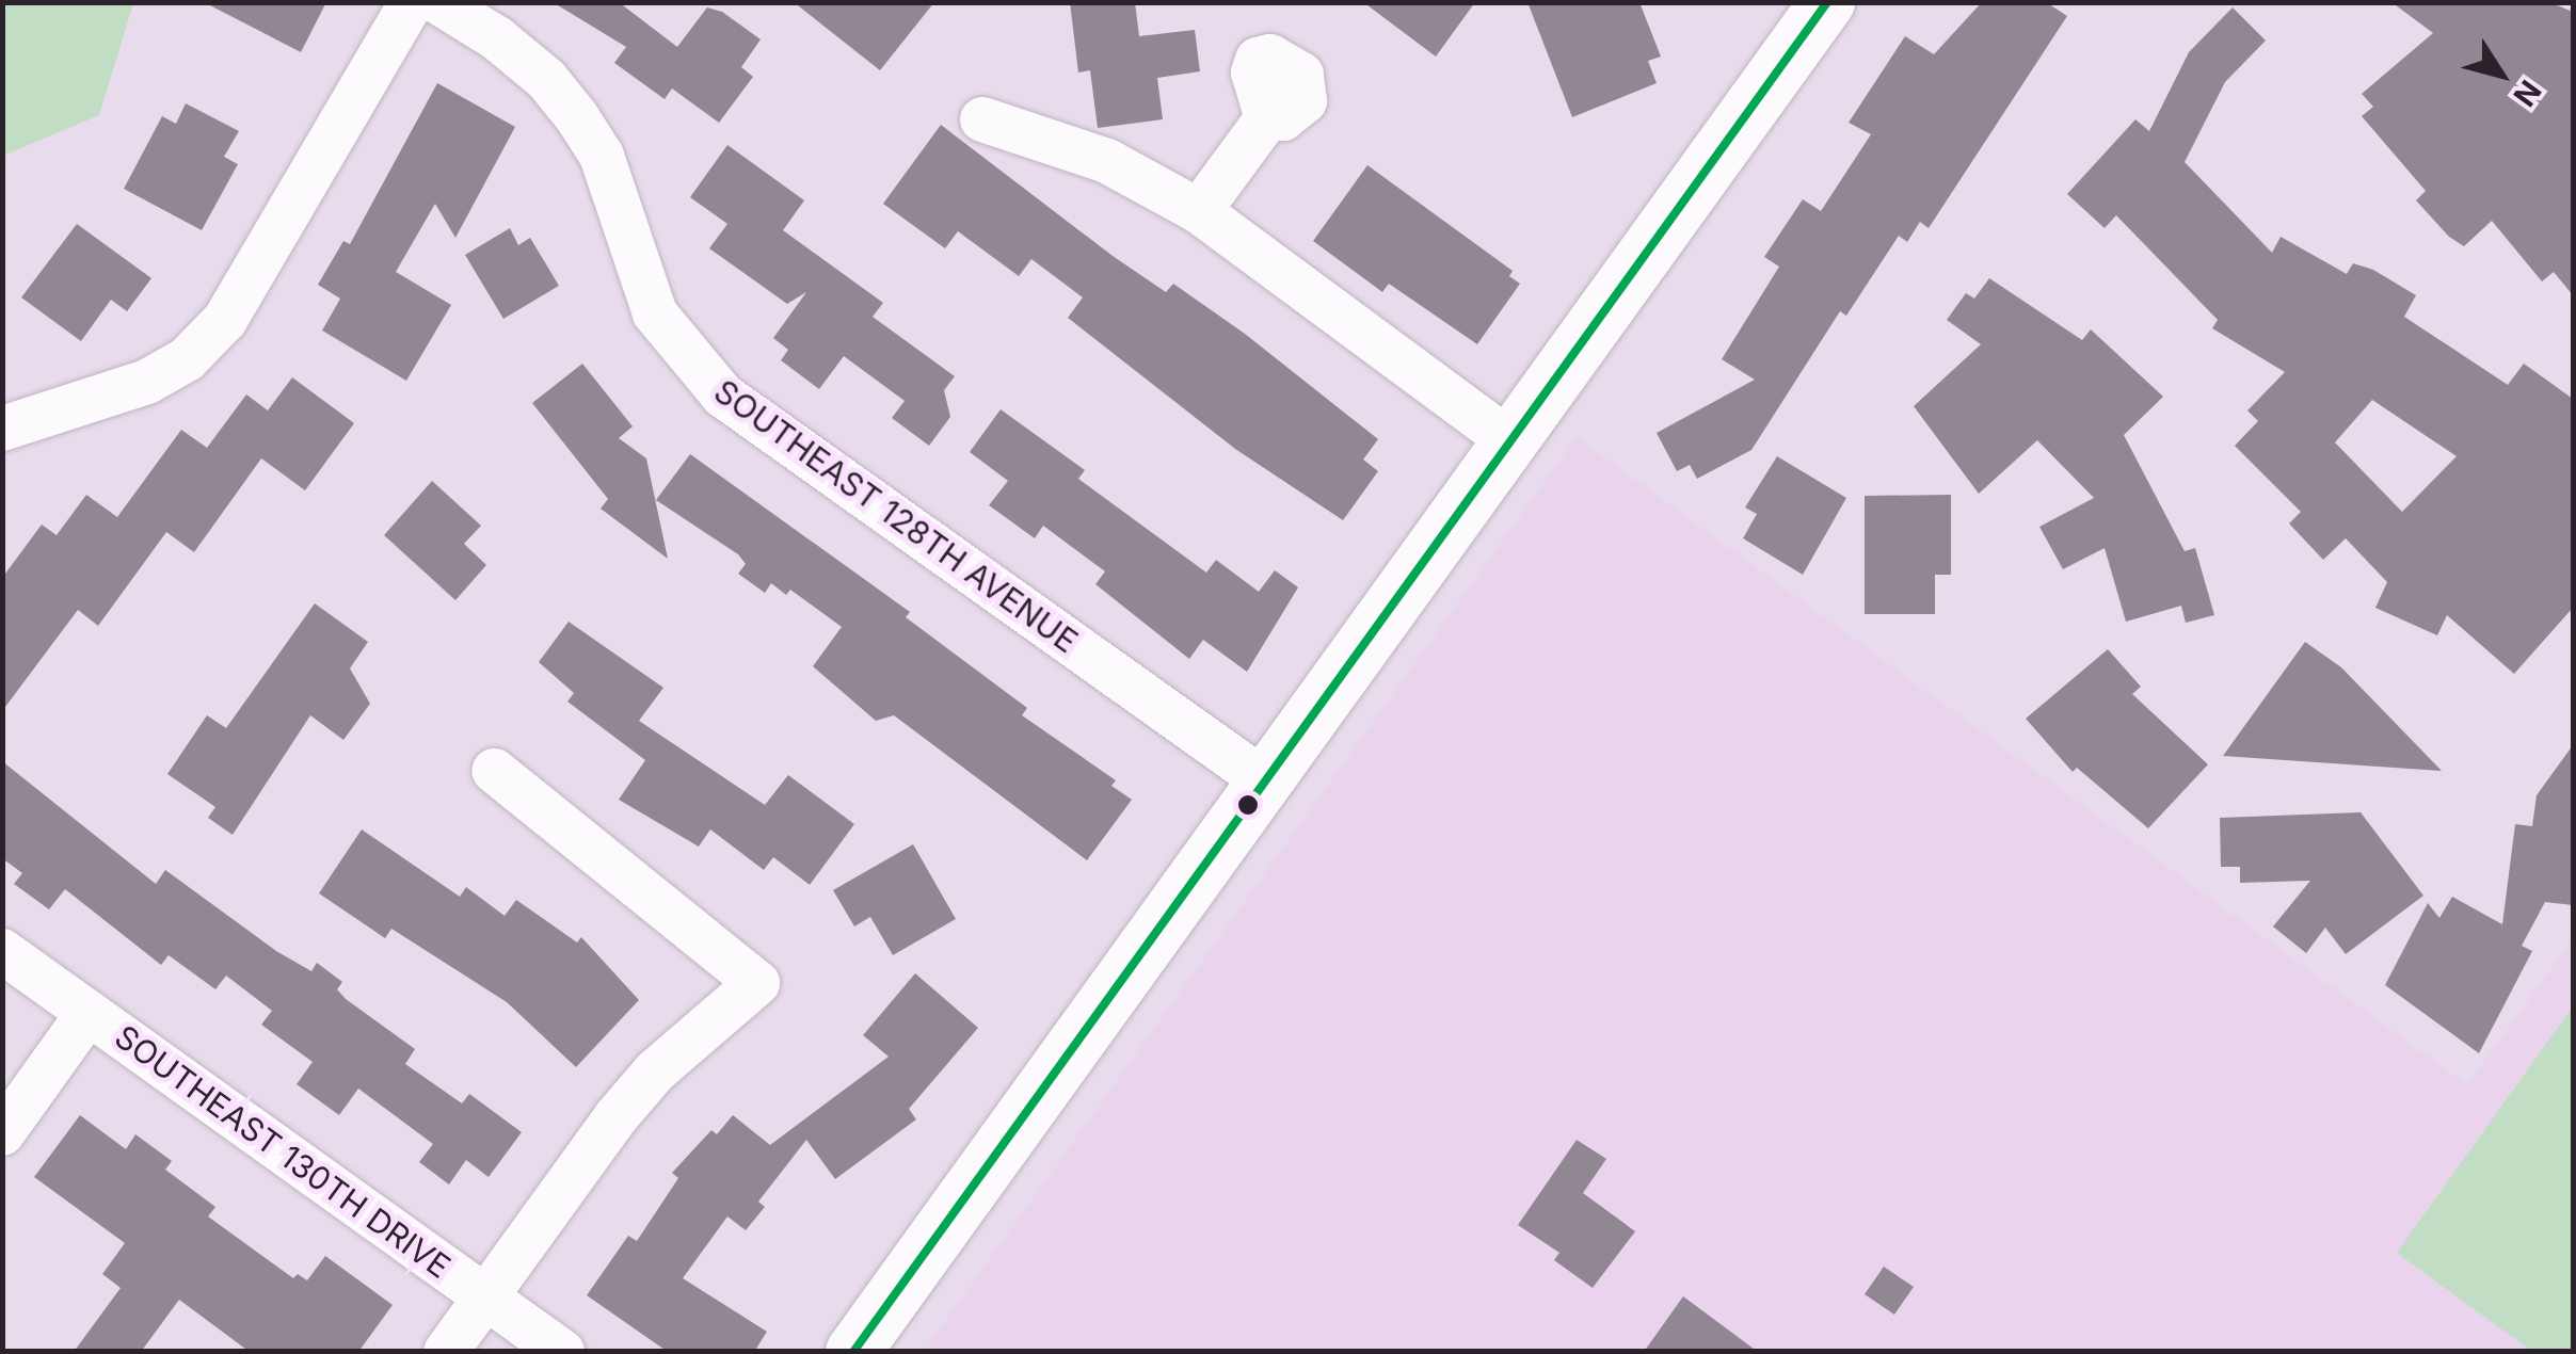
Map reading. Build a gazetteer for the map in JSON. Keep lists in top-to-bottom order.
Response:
{
  "streets": {
    "street": ["SOUTHEAST 128TH AVENUE", "SOUTHEAST 130TH DRIVE"]
  },
  "north": "bottom right"
}
